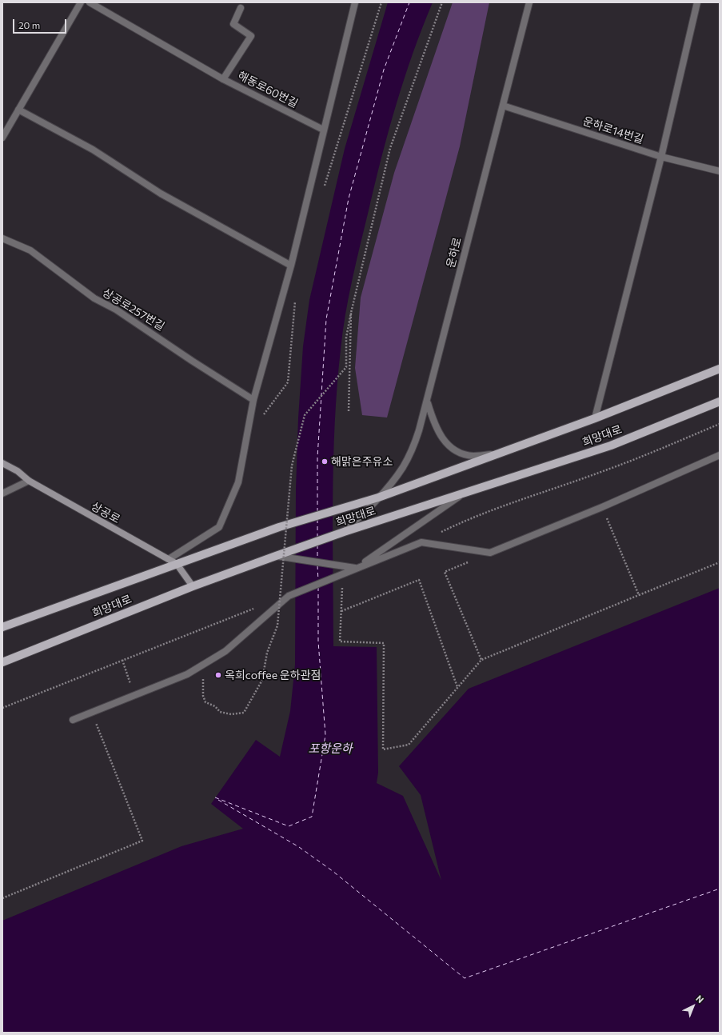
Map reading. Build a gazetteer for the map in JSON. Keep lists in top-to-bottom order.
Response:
{
  "streets": {
    "main road": ["희망대로", "상공로"],
    "street": [
      "해동로60번길",
      "운하로14번길",
      "운하로",
      "상공로257번길"
    ]
  },
  "crossings": [
    ["운하로14번길", "운하로"],
    ["운하로", "희망대로"],
    ["희망대로", "상공로"]
  ],
  "water": ["포항운하"],
  "places": ["해맑은주유소", "옥희coffee 운하관점"],
  "scale_bar": "20 m",
  "north": "top right"
}
